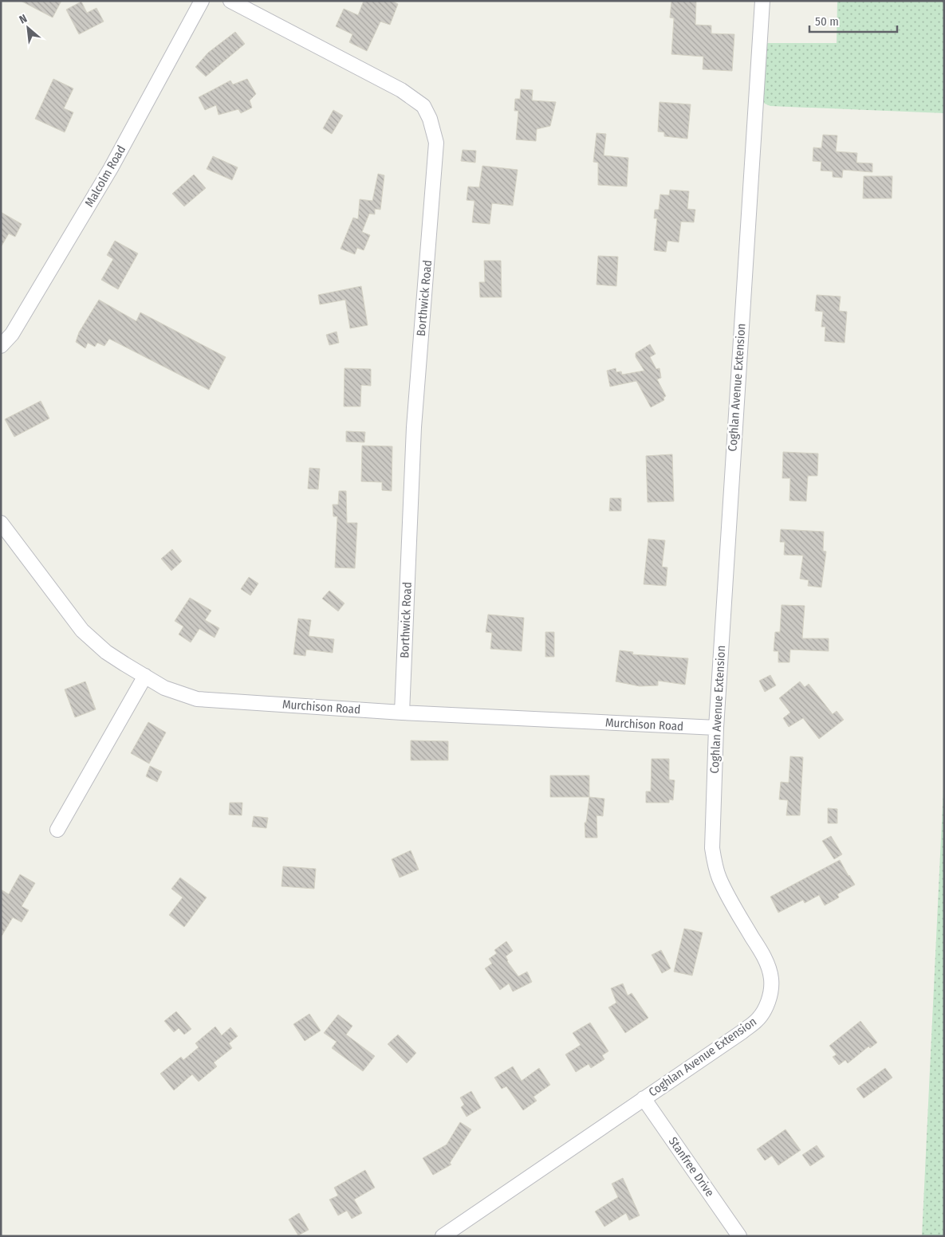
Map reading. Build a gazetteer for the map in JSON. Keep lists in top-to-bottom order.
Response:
{
  "streets": {
    "street": [
      "Malcolm Road",
      "Borthwick Road",
      "Coghlan Avenue Extension",
      "Murchison Road",
      "Stanfree Drive"
    ]
  },
  "crossings": [
    ["Borthwick Road", "Murchison Road"],
    ["Coghlan Avenue Extension", "Murchison Road"],
    ["Coghlan Avenue Extension", "Stanfree Drive"]
  ],
  "scale_bar": "50 m",
  "north": "top left"
}
